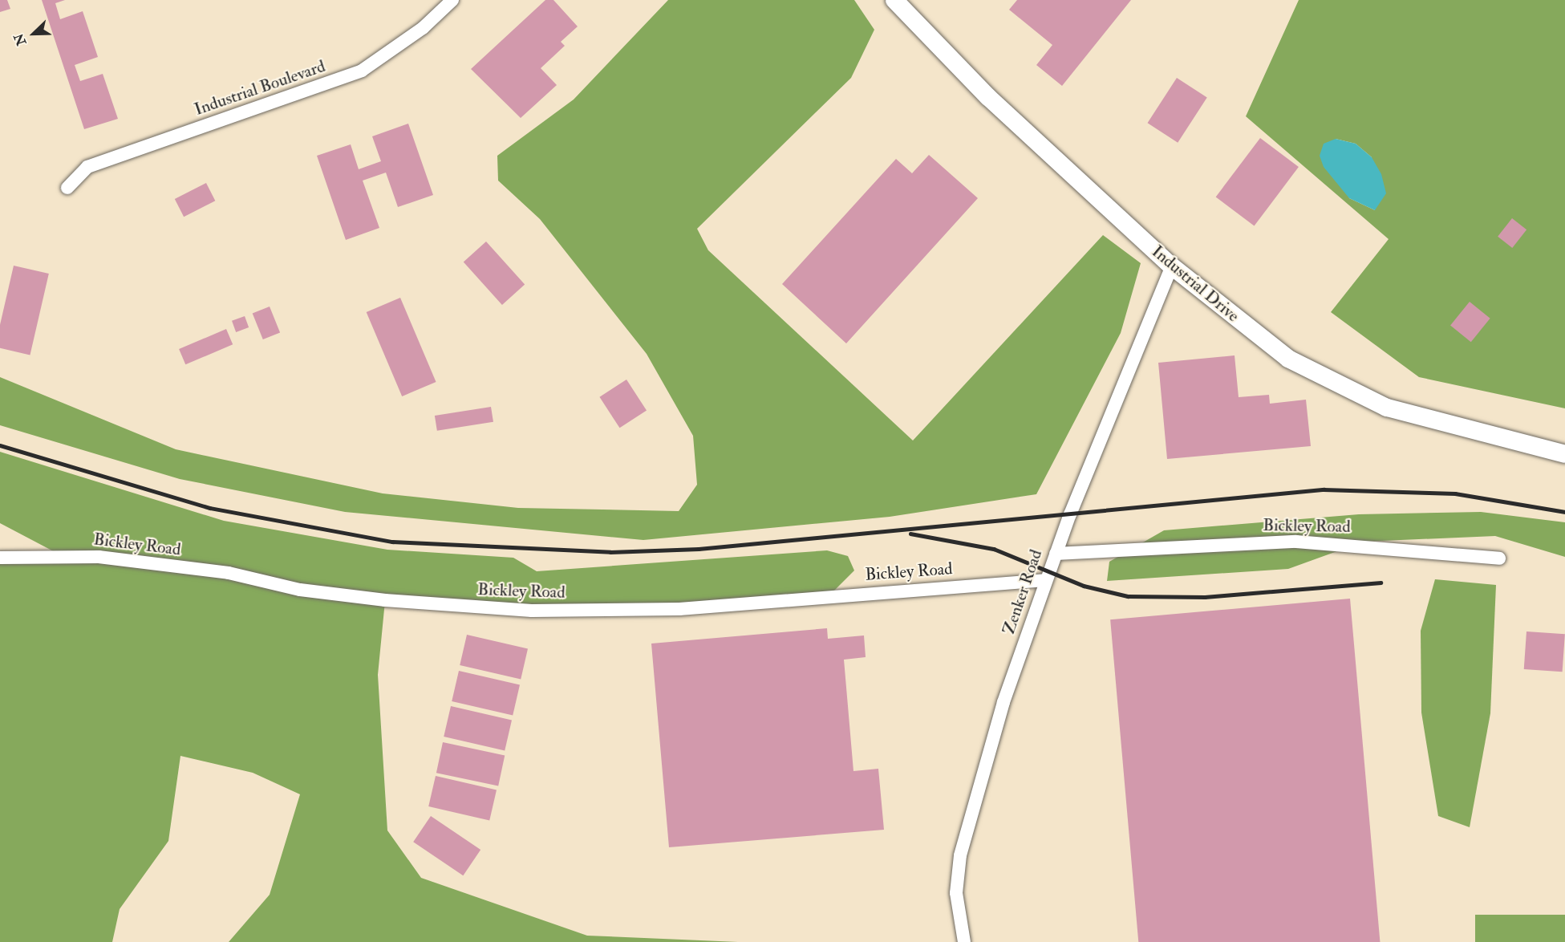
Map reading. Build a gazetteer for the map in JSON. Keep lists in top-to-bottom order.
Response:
{
  "streets": {
    "street": [
      "Industrial Boulevard",
      "Industrial Drive",
      "Bickley Road",
      "Zenker Road"
    ]
  },
  "crossings": [
    ["Industrial Drive", "Zenker Road"],
    ["Bickley Road", "Zenker Road"]
  ],
  "north": "bottom left"
}
